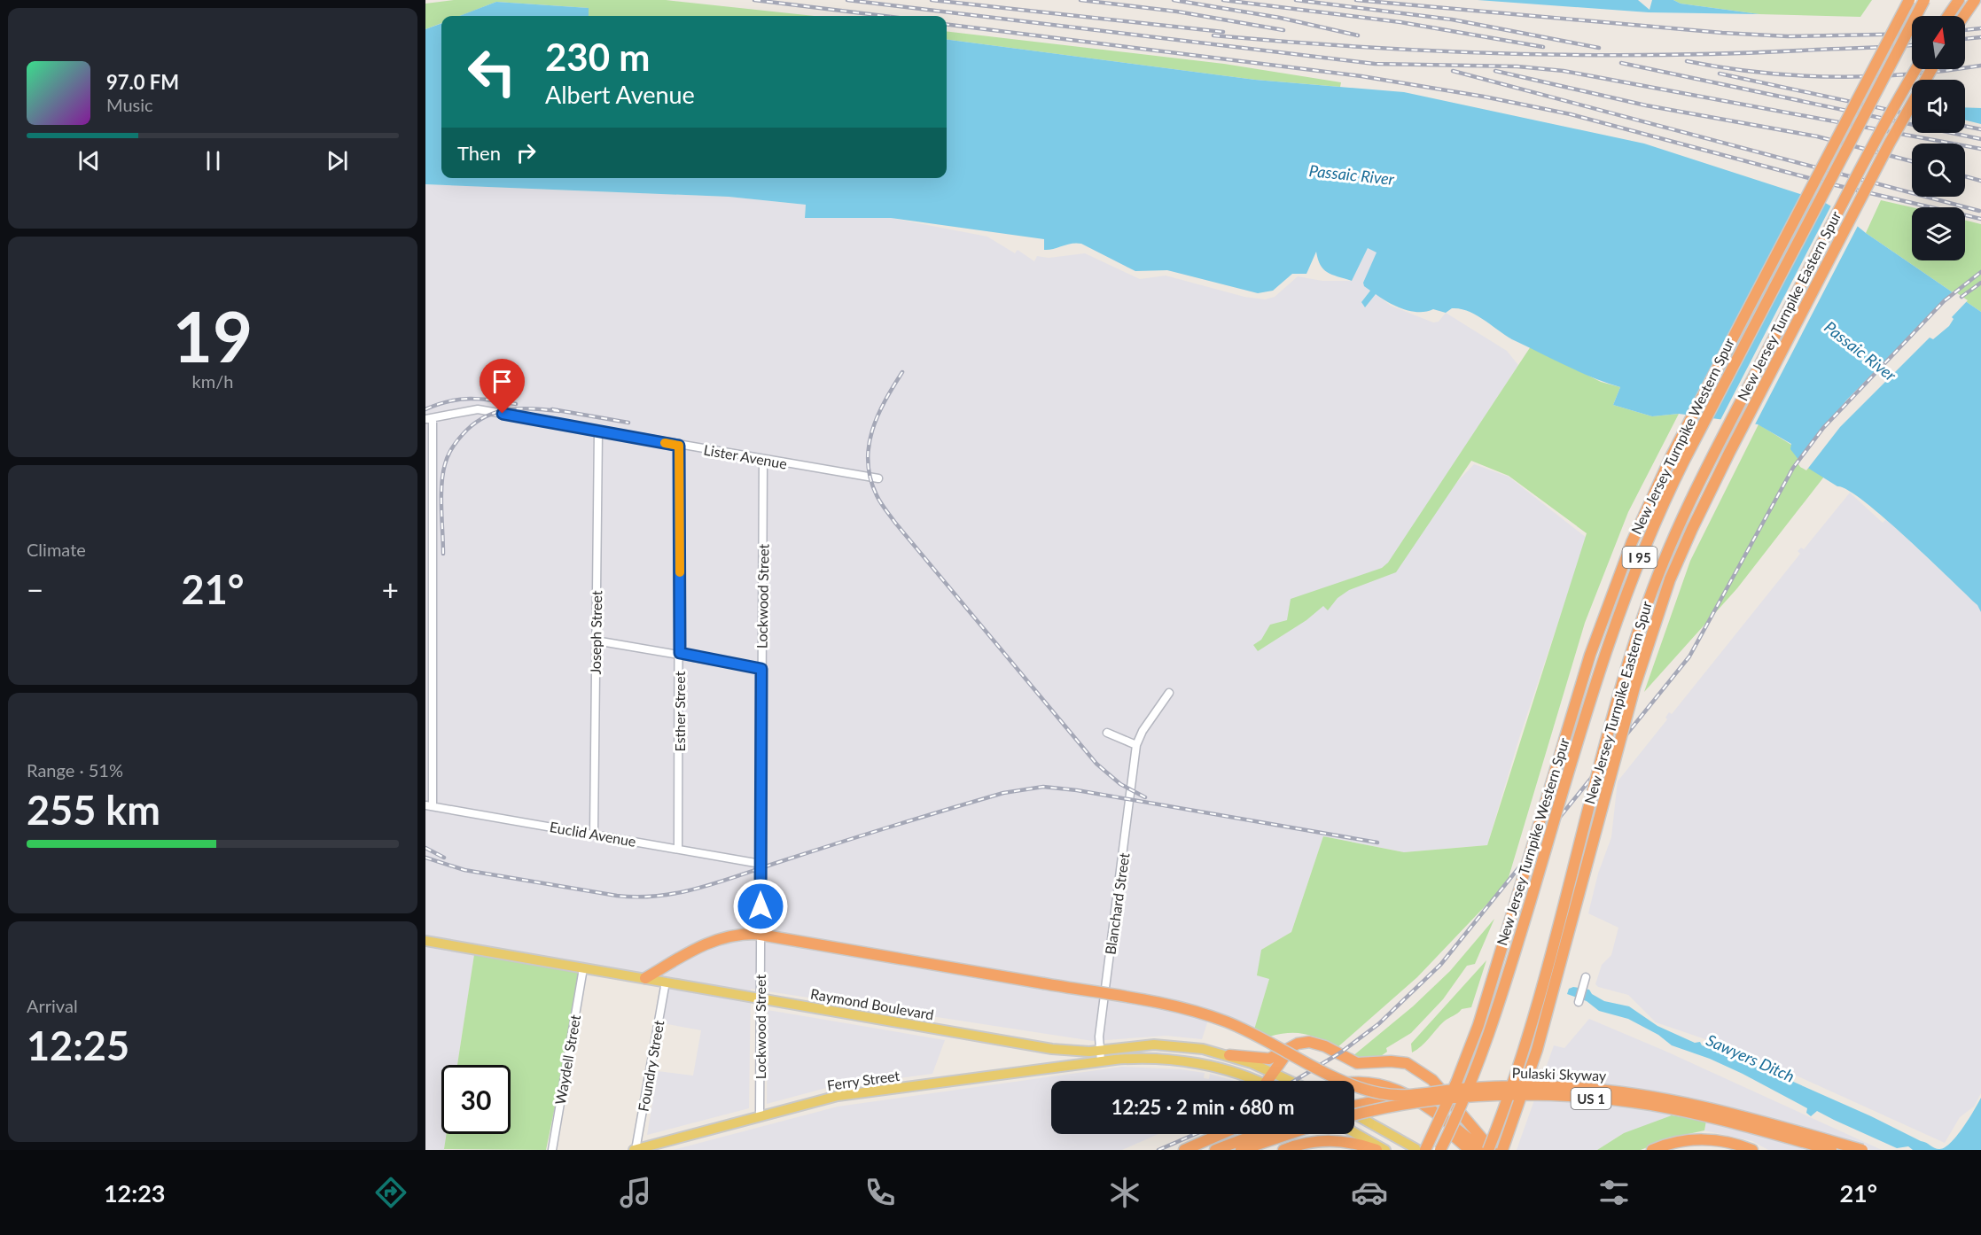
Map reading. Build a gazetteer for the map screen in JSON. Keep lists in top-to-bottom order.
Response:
{
  "streets": {
    "highway": [
      "New Jersey Turnpike Eastern Spur",
      "New Jersey Turnpike Western Spur",
      "I 95",
      "Pulaski Skyway",
      "US 1"
    ],
    "main road": ["Raymond Boulevard", "Ferry Street"],
    "street": [
      "Lister Avenue",
      "Lockwood Street",
      "Joseph Street",
      "Esther Street",
      "Euclid Avenue",
      "Blanchard Street",
      "Waydell Street",
      "Foundry Street"
    ]
  },
  "crossings": [
    ["Lister Avenue", "Lockwood Street"],
    ["Lister Avenue", "Joseph Street"],
    ["Lister Avenue", "Esther Street"],
    ["Lockwood Street", "Euclid Avenue"],
    ["Lockwood Street", "Raymond Boulevard"],
    ["Lockwood Street", "Ferry Street"],
    ["Joseph Street", "Euclid Avenue"],
    ["Esther Street", "Euclid Avenue"],
    ["Blanchard Street", "Raymond Boulevard"],
    ["Blanchard Street", "Ferry Street"],
    ["Raymond Boulevard", "Waydell Street"],
    ["Raymond Boulevard", "Foundry Street"],
    ["Foundry Street", "Ferry Street"]
  ],
  "water": ["Passaic River", "Sawyers Ditch"],
  "north": "top",
  "page": {
    "turn": ["230 m", "Albert Avenue"],
    "song": ["97.0 FM", "Music"],
    "then": "Then",
    "tile": [
      ["19", "km/h"],
      "Climate",
      ["Range · 51%", "255 km"],
      ["Arrival", "12:25"]
    ],
    "heat": ["−", "21°", "+"],
    "limit": "30",
    "trip": "12:25 · 2 min · 680 m",
    "tabs": ["12:23", "21°"]
  }
}
